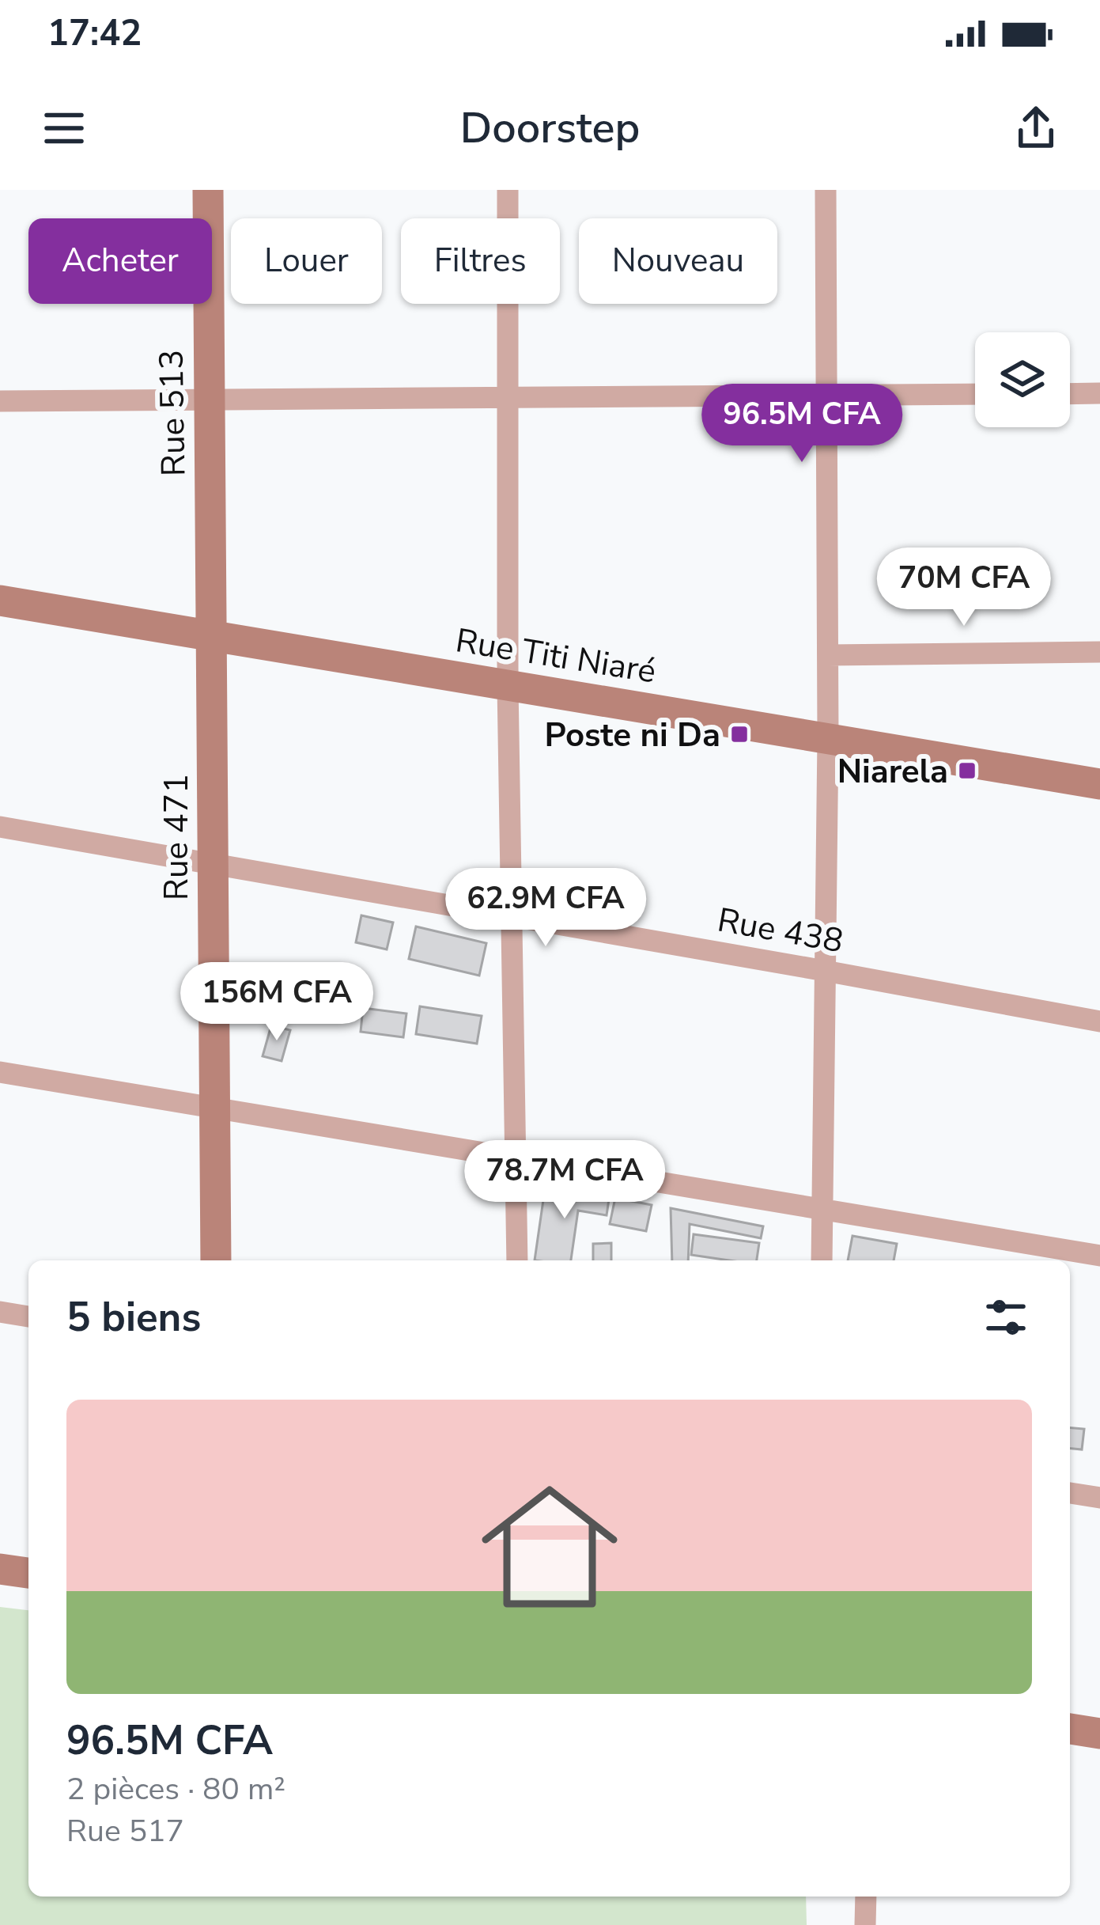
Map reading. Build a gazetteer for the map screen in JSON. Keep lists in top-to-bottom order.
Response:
{
  "streets": {
    "street": [
      "Rue 513",
      "Rue Titi Niaré",
      "Rue 471",
      "Rue 438"
    ]
  },
  "crossings": [
    ["Rue 513", "Rue Titi Niaré"],
    ["Rue 513", "Rue 471"],
    ["Rue Titi Niaré", "Rue 471"],
    ["Rue 471", "Rue 438"]
  ],
  "places": {
    "transit": ["Poste ni Da", "Niarela"]
  },
  "page": {
    "status": "17:42",
    "header": "Doorstep",
    "chip": [
      "Acheter",
      "Louer",
      "Filtres",
      "Nouveau"
    ],
    "price": [
      "96.5M CFA",
      "70M CFA",
      "62.9M CFA",
      "156M CFA",
      "78.7M CFA"
    ],
    "heading": "5 biens",
    "list": [
      {
        "name": "96.5M CFA",
        "note": "2 pièces · 80 m² · Rue 517"
      }
    ]
  }
}
